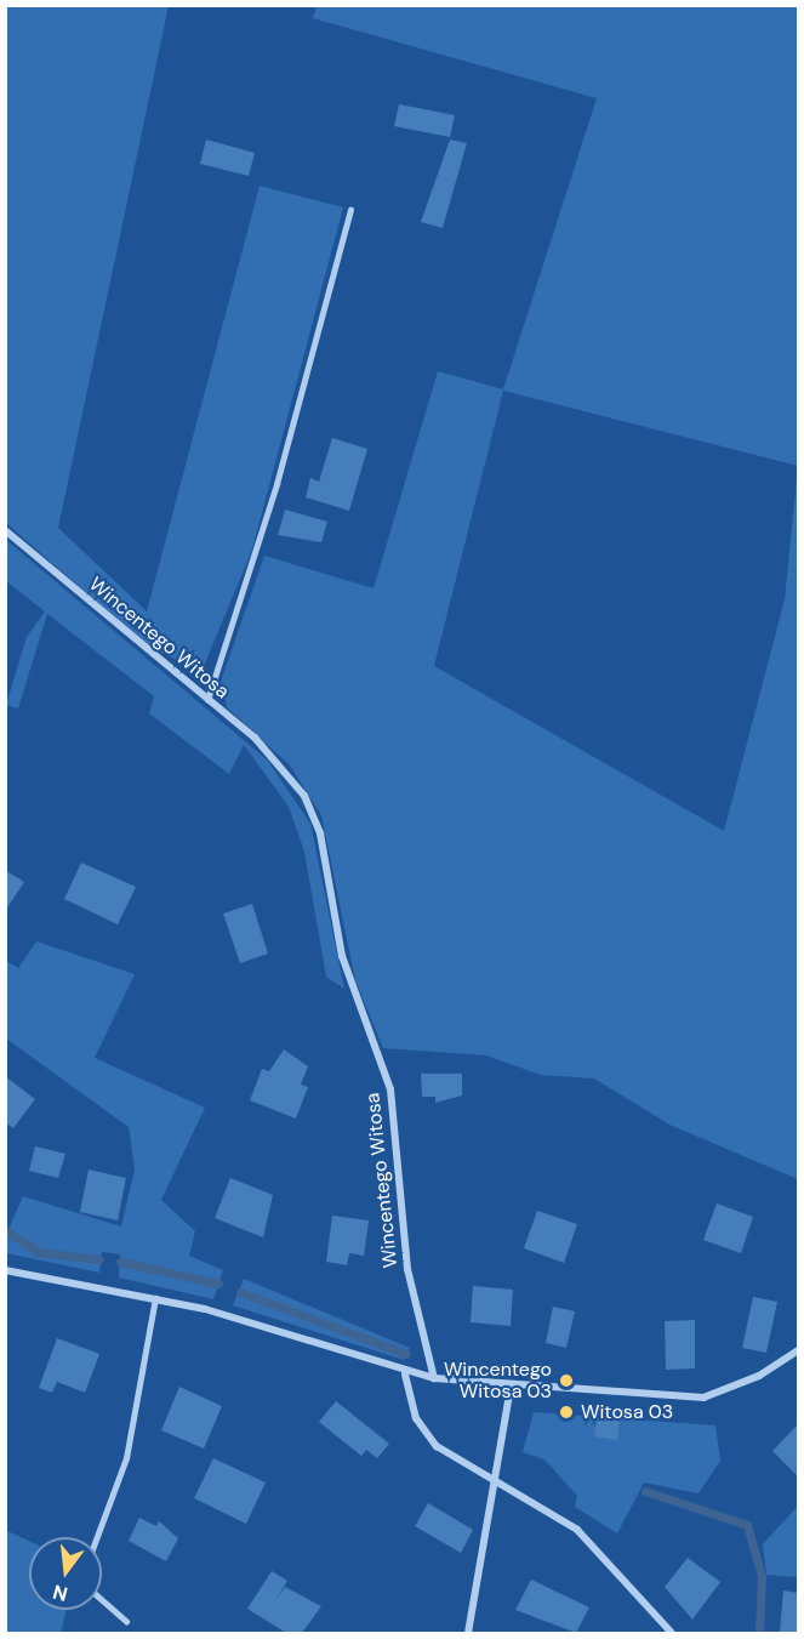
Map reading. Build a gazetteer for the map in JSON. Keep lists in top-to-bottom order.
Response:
{
  "streets": {
    "street": ["Wincentego Witosa"]
  },
  "places": ["Wincentego Witosa 03", "Witosa 03"],
  "north": "bottom"
}
